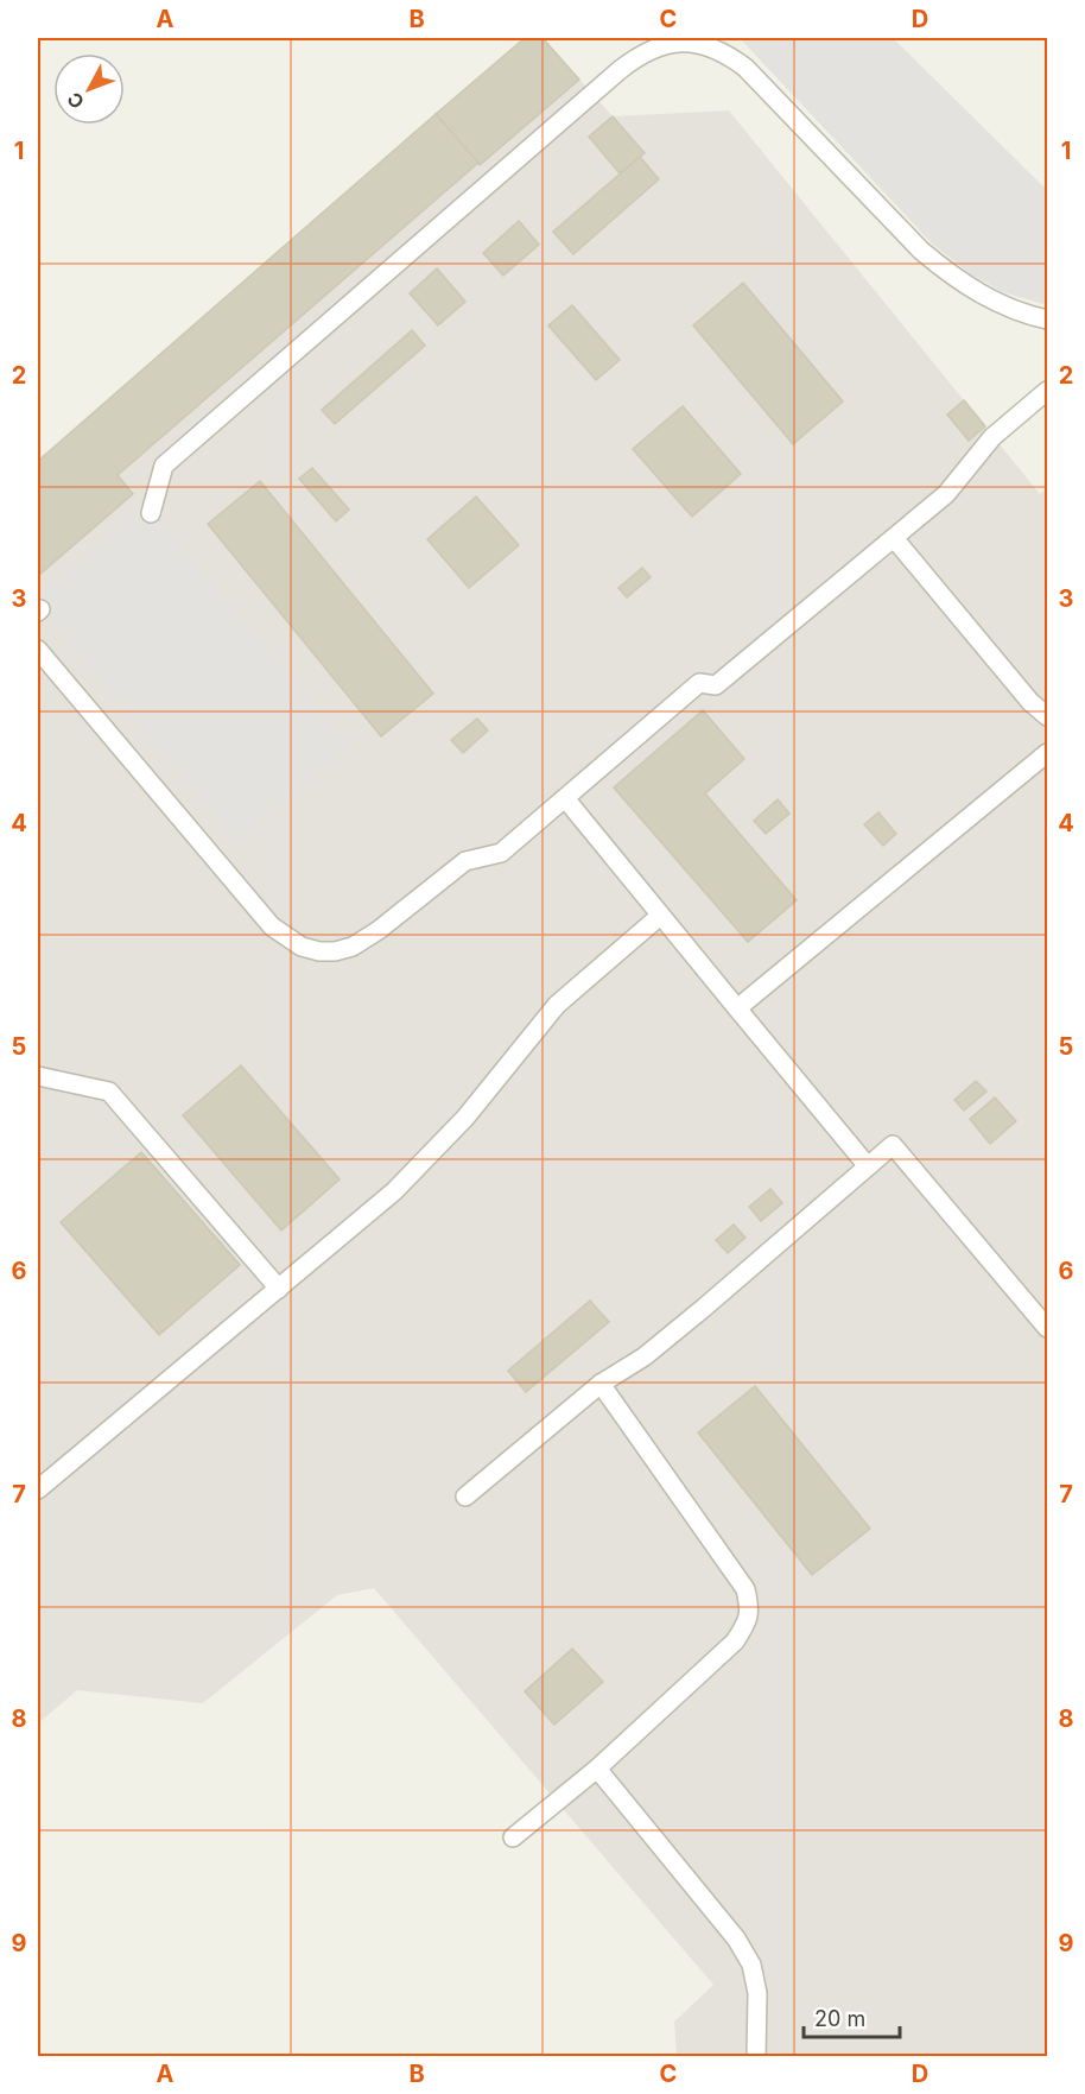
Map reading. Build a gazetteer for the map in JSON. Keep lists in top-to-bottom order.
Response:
{
  "scale_bar": "20 m",
  "north": "bottom left",
  "grid": {
    "columns": [
      "A",
      "B",
      "C",
      "D"
    ],
    "rows": [
      "1",
      "2",
      "3",
      "4",
      "5",
      "6",
      "7",
      "8",
      "9"
    ]
  }
}
